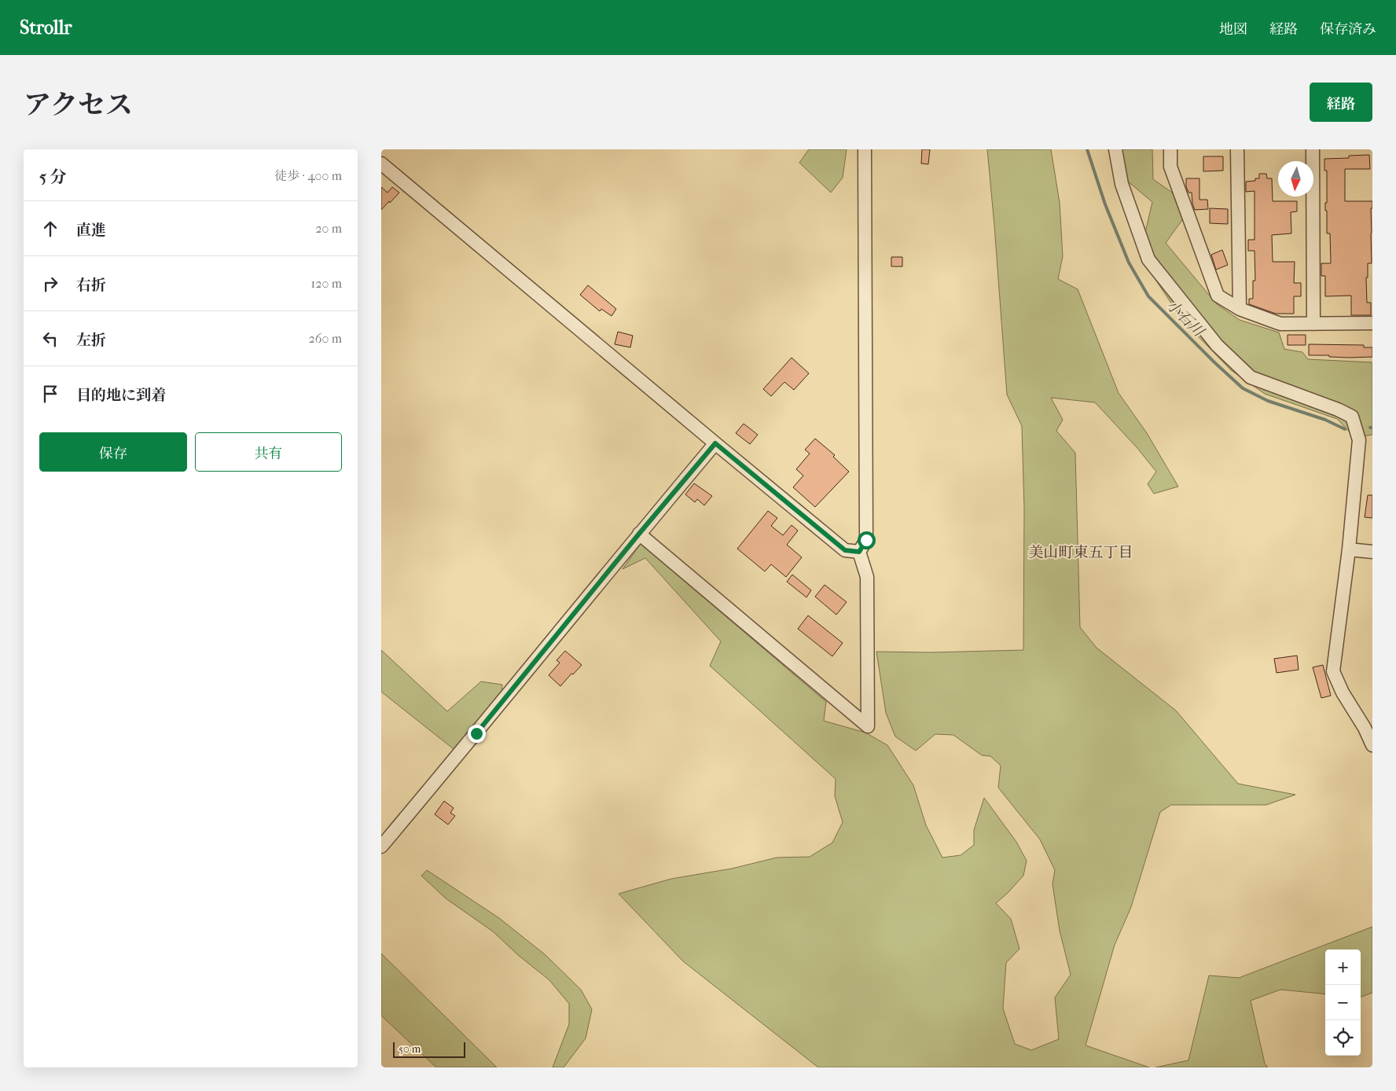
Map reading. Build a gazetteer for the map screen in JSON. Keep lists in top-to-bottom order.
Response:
{
  "districts": ["美山町東五丁目"],
  "water": ["小石川"],
  "scale_bar": "50 m",
  "north": "bottom",
  "page": {
    "header": "Strollr",
    "nav": ["地図", "経路", "保存済み"],
    "title": "アクセス",
    "buttons": [
      "経路",
      ["保存", "共有"]
    ],
    "heading": ["5 分", "徒歩 · 400 m"],
    "list": [
      ["直進", "20 m"],
      ["右折", "120 m"],
      ["左折", "260 m"],
      "目的地に到着"
    ],
    "map_buttons": ["+", "−"],
    "scale": "50 m"
  }
}
